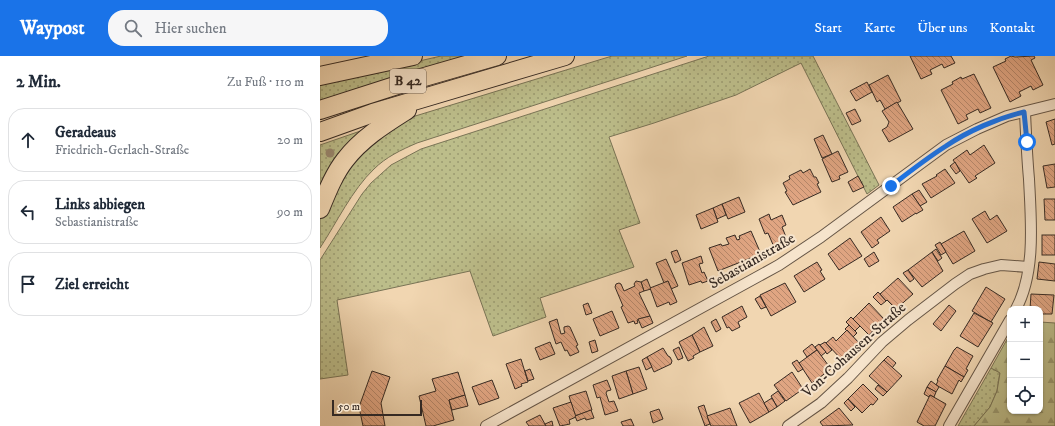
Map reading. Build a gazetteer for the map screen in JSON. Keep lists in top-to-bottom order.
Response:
{
  "streets": {
    "highway": ["B 42"],
    "street": ["Sebastianistraße", "Von-Cohausen-Straße"]
  },
  "scale_bar": "50 m",
  "page": {
    "header": "Waypost",
    "search": "Hier suchen",
    "nav": [
      "Start",
      "Karte",
      "Über uns",
      "Kontakt"
    ],
    "heading": ["2 Min.", "Zu Fuß · 110 m"],
    "list": [
      ["Geradeaus", "Friedrich-Gerlach-Straße", "20 m"],
      ["Links abbiegen", "Sebastianistraße", "90 m"],
      "Ziel erreicht"
    ],
    "map_buttons": ["+", "−"],
    "scale": "50 m"
  }
}
